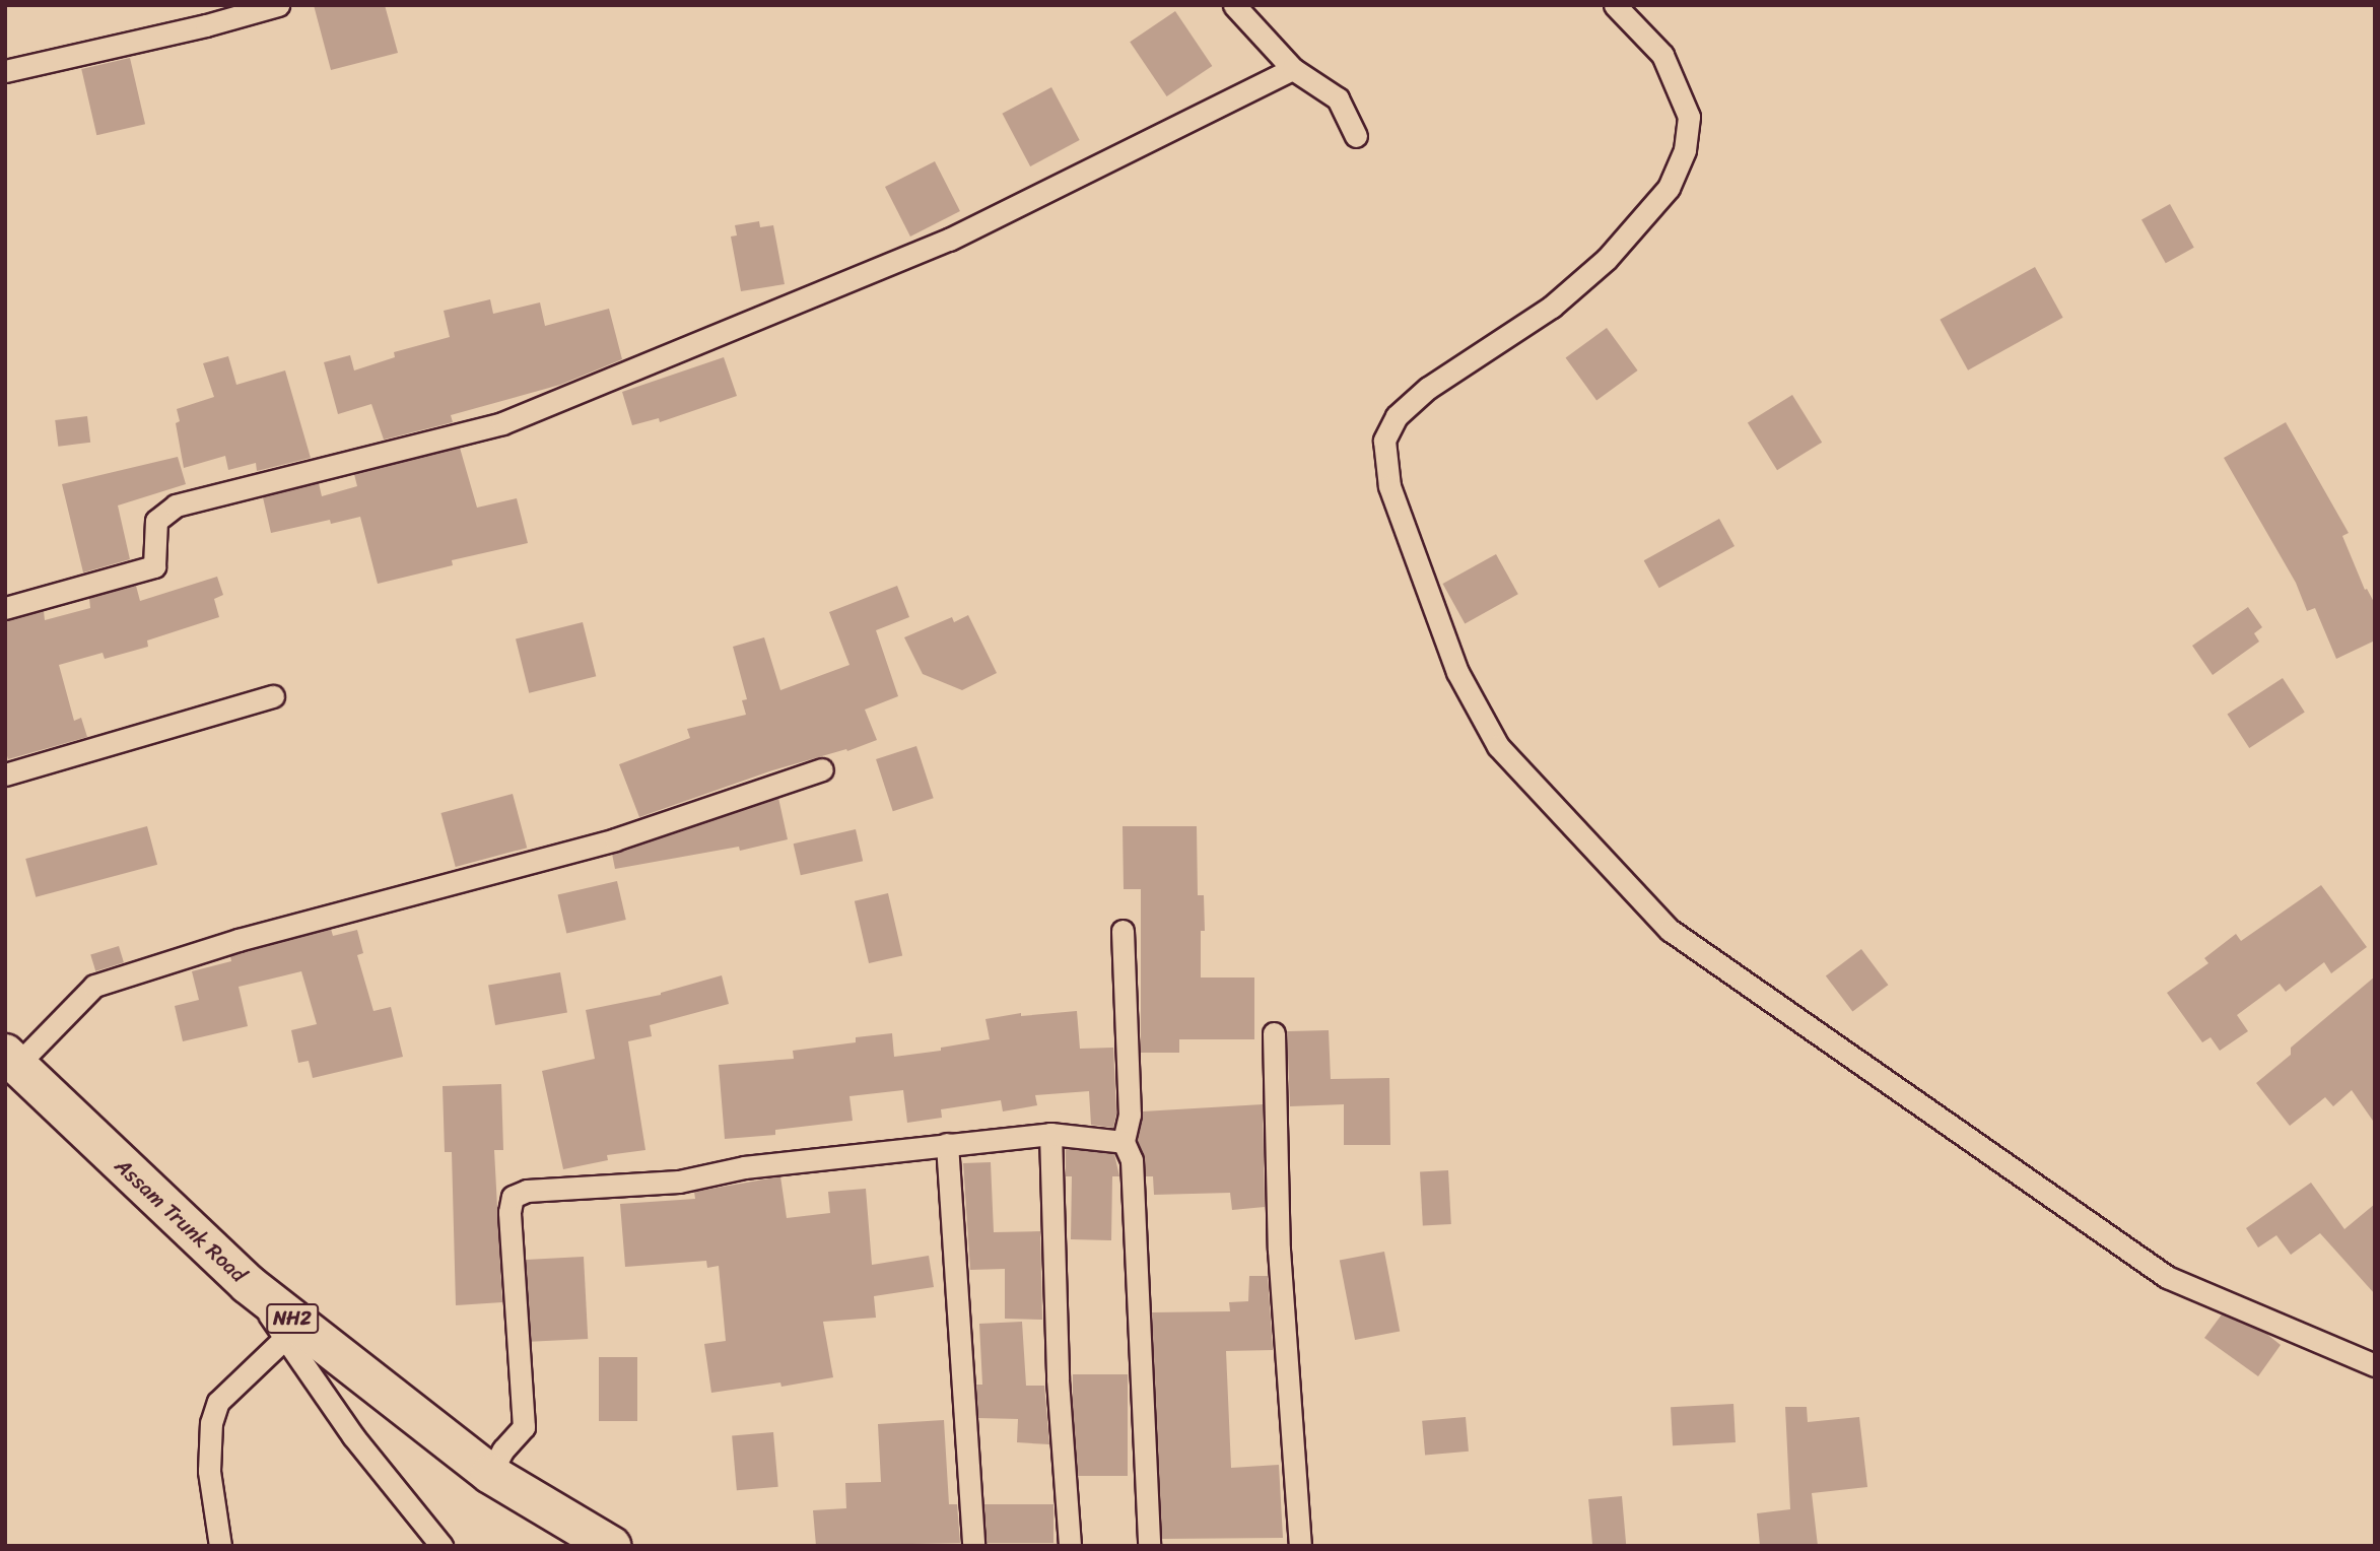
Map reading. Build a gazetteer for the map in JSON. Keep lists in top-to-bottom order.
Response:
{
  "streets": {
    "highway": ["Assam Trunk Road", "NH2"]
  }
}
